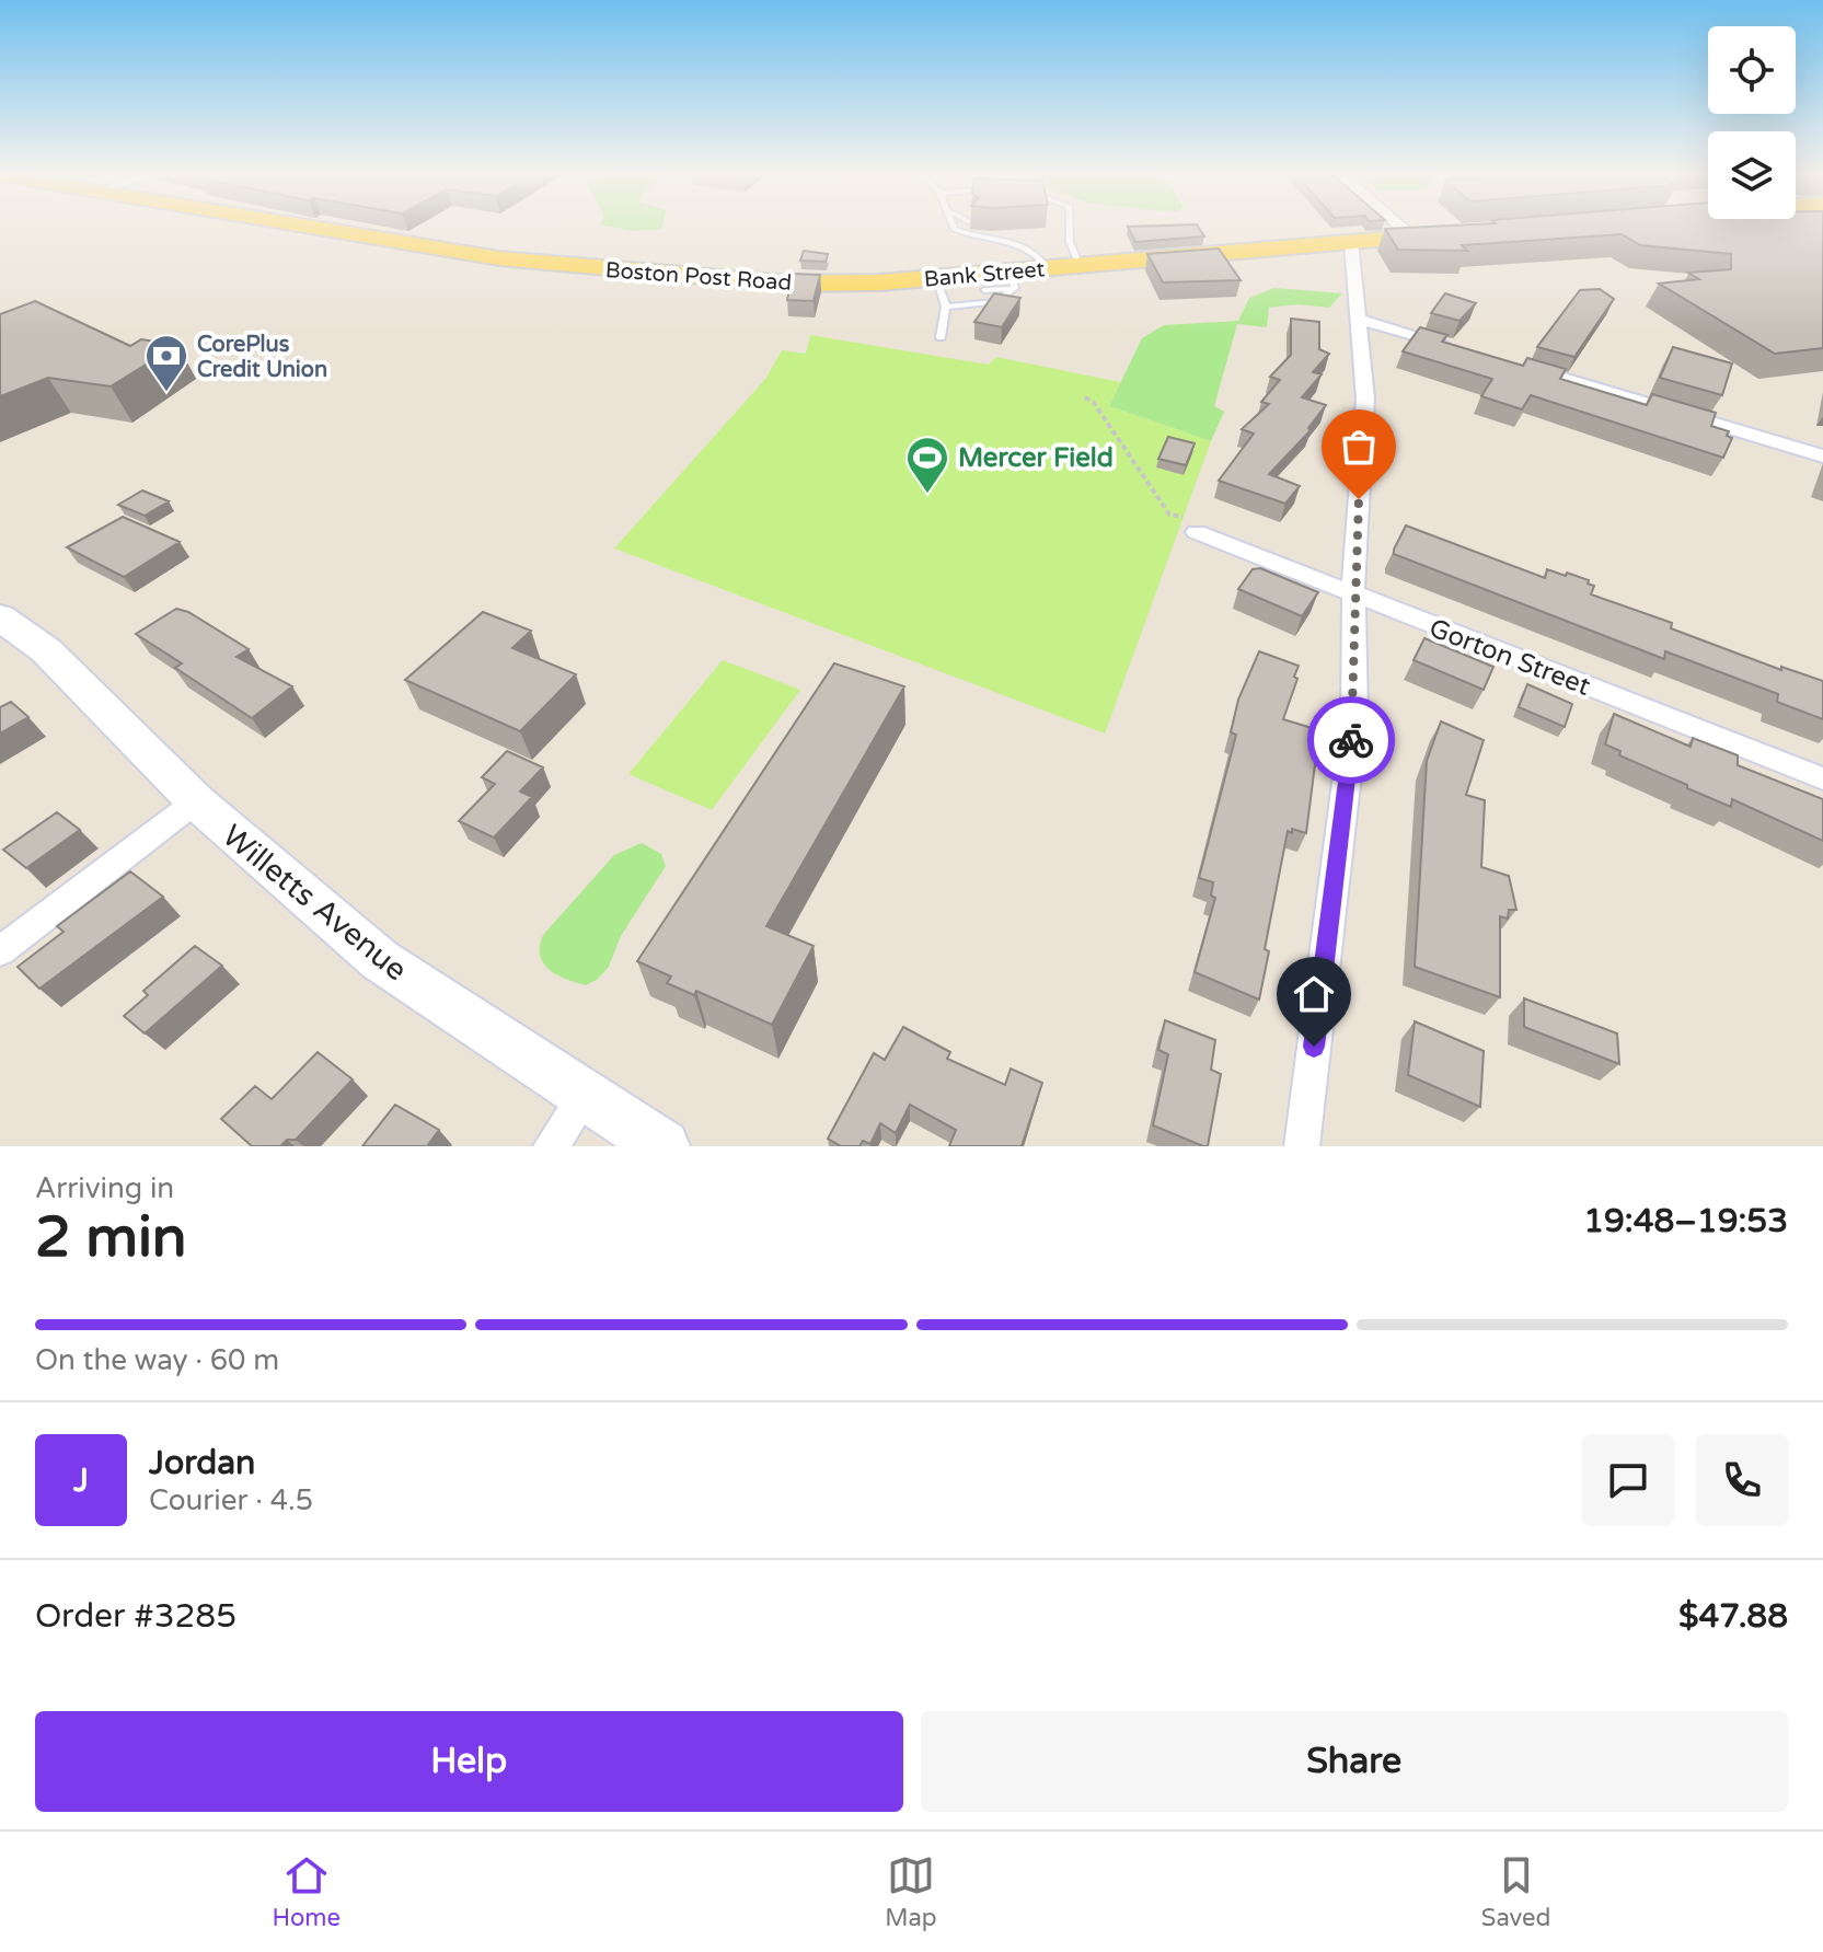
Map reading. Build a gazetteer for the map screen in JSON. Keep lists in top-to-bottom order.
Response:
{
  "streets": {
    "main road": ["Bank Street", "Boston Post Road"],
    "street": ["Gorton Street", "Willetts Avenue"]
  },
  "crossings": [
    ["Bank Street", "Boston Post Road"]
  ],
  "places": {
    "bank": ["CorePlus Credit Union"],
    "sports": ["Mercer Field"]
  },
  "page": {
    "heading": ["2 min", "Arriving in", "19:48–19:53"],
    "panel": [
      "Jordan",
      "Courier · 4.5",
      "Order #3285",
      "$47.88"
    ],
    "bar": "On the way · 60 m",
    "round": "J",
    "buttons": ["Help", "Share"],
    "tabs": ["Home", "Map", "Saved"]
  }
}
